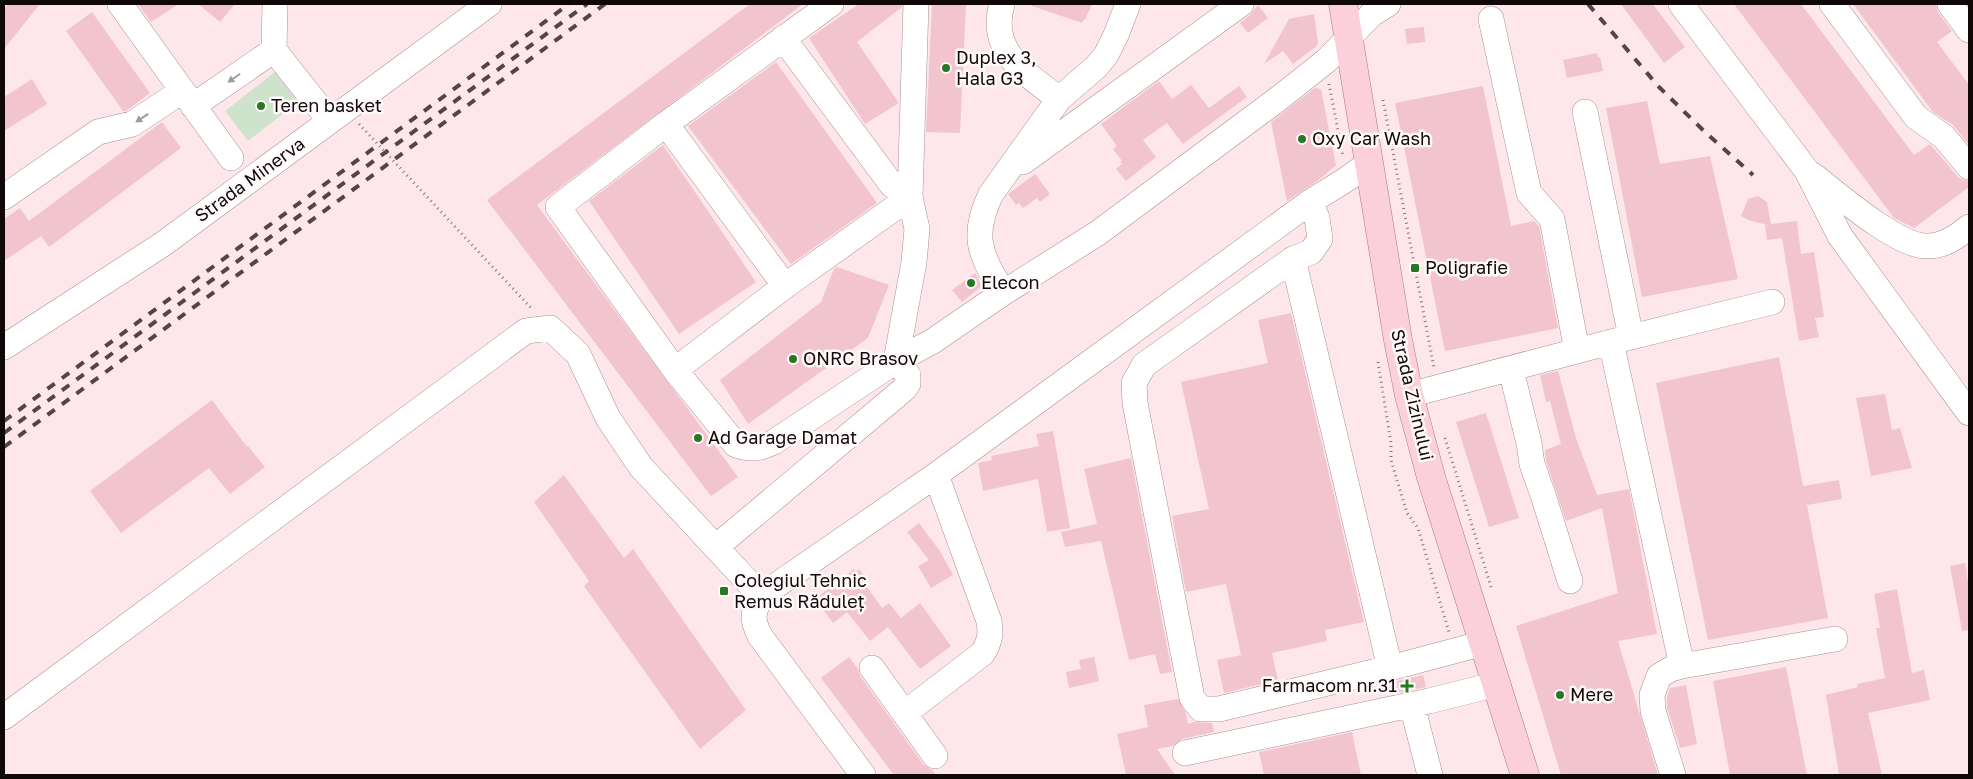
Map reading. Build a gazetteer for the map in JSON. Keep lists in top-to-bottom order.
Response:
{
  "streets": {
    "main road": ["Strada Zizinului"],
    "street": ["Strada Minerva"]
  },
  "places": {
    "other": [
      "Duplex 3, Hala G3",
      "Teren basket",
      "Oxy Car Wash",
      "Elecon",
      "ONRC Brasov",
      "Ad Garage Damat",
      "Mere"
    ],
    "transit": ["Poligrafie", "Colegiul Tehnic Remus Răduleț"],
    "health": ["Farmacom nr.31"]
  }
}
